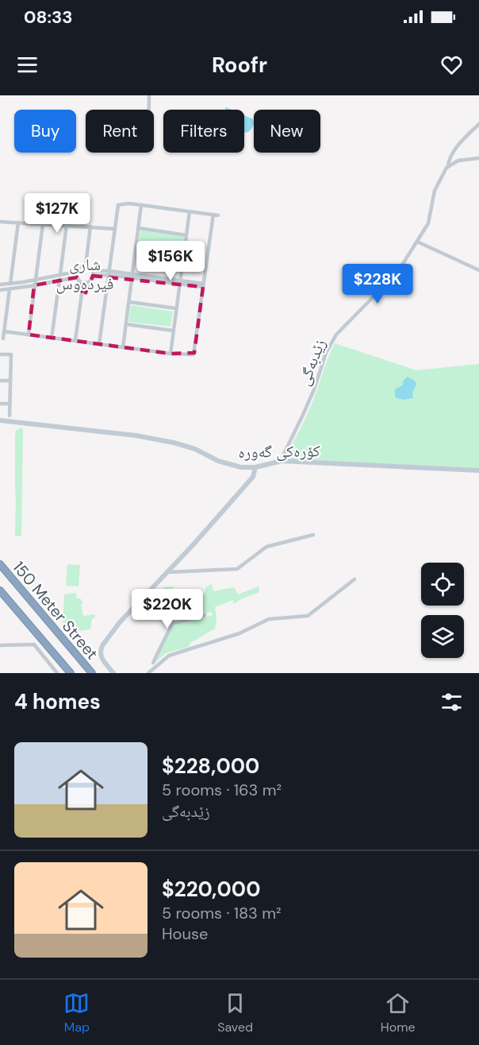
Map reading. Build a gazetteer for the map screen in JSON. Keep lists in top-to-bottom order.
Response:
{
  "streets": {
    "highway": ["150 Meter Street"],
    "street": ["زێدبەگی", "کۆرەکی گەورە"]
  },
  "crossings": [
    ["زێدبەگی", "کۆرەکی گەورە"]
  ],
  "districts": ["شاری فیردەوس"],
  "page": {
    "status": "08:33",
    "header": "Roofr",
    "chip": [
      "Buy",
      "Rent",
      "Filters",
      "New"
    ],
    "price": [
      "$127K",
      "$156K",
      "$228K",
      "$220K"
    ],
    "heading": "4 homes",
    "list": [
      {
        "name": "$228,000",
        "note": "5 rooms · 163 m² · زێدبەگی"
      },
      {
        "name": "$220,000",
        "note": "5 rooms · 183 m² · House"
      }
    ],
    "tabs": ["Map", "Saved", "Home"]
  }
}
